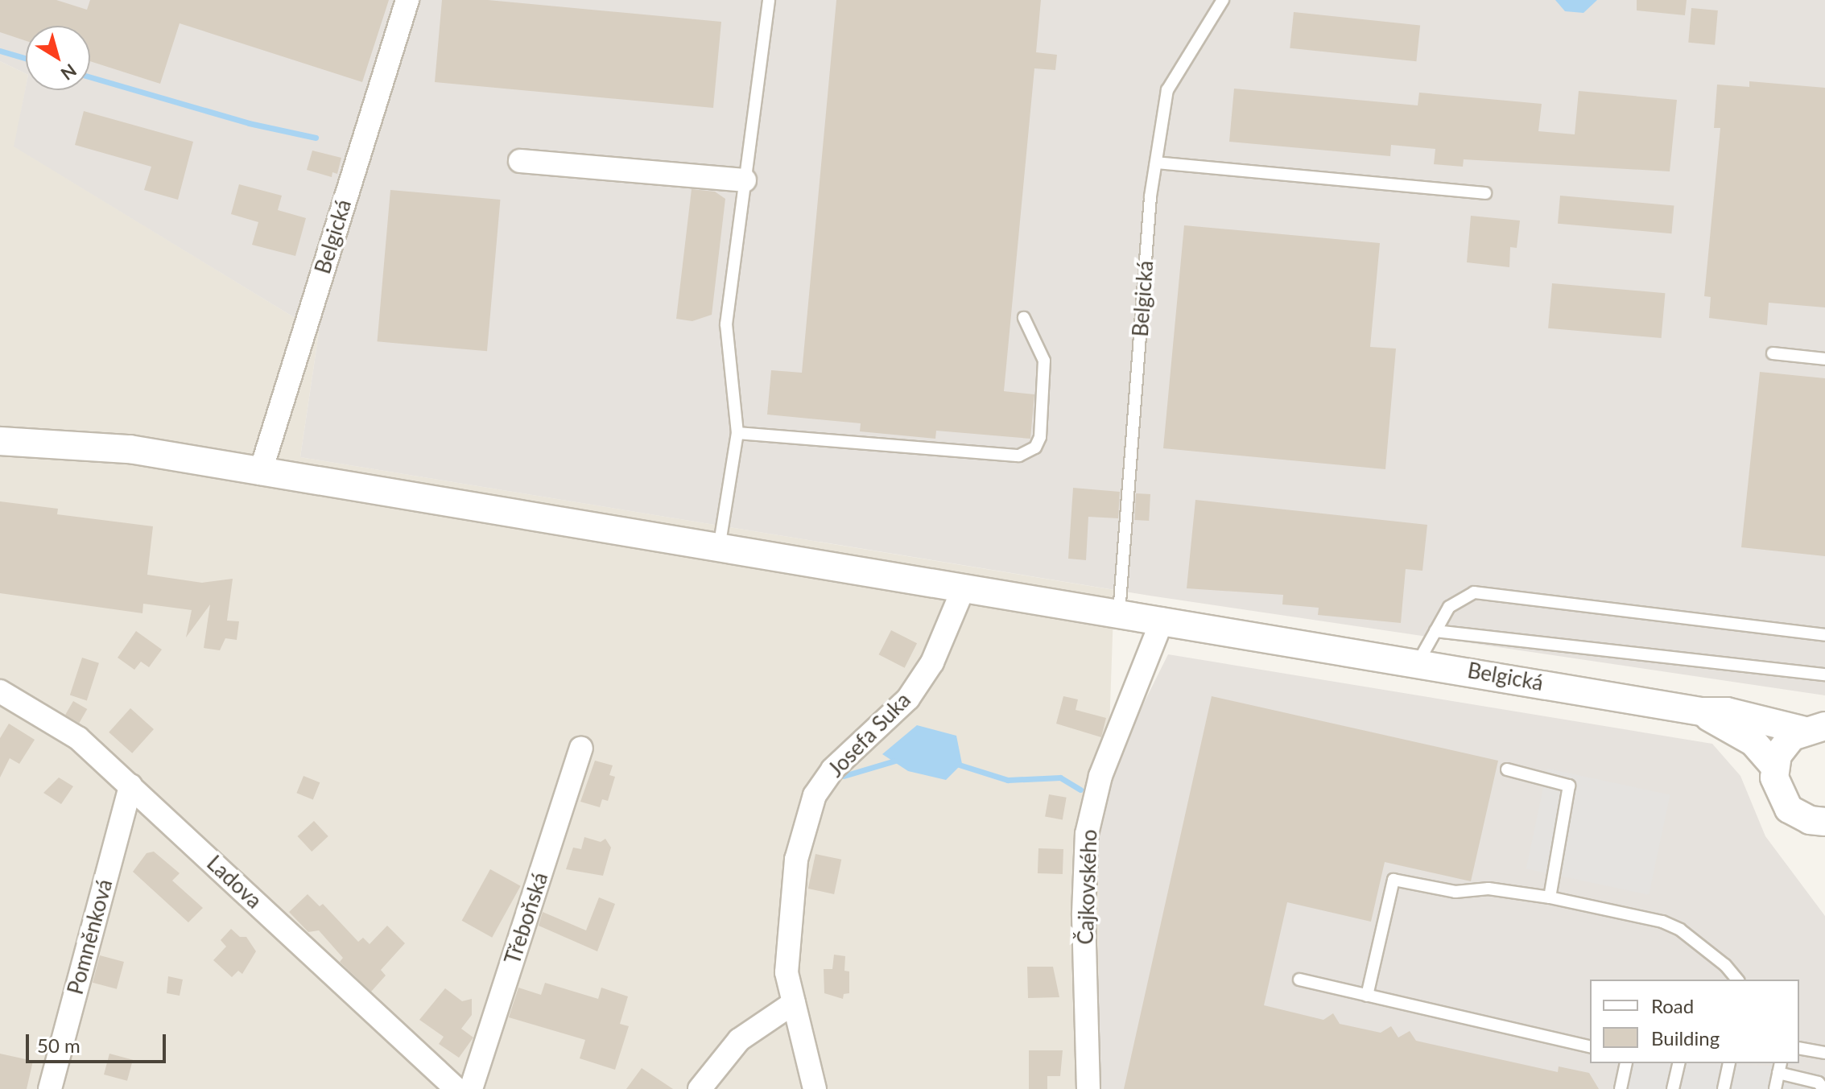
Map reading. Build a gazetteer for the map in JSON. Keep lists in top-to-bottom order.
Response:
{
  "streets": {
    "street": [
      "Belgická",
      "Josefa Suka",
      "Ladova",
      "Čajkovského",
      "Třeboňská",
      "Pomněnková"
    ]
  },
  "crossings": [
    ["Belgická", "Josefa Suka"],
    ["Belgická", "Čajkovského"],
    ["Ladova", "Pomněnková"]
  ],
  "legend": ["Road", "Building"],
  "scale_bar": "50 m",
  "north": "bottom right"
}
